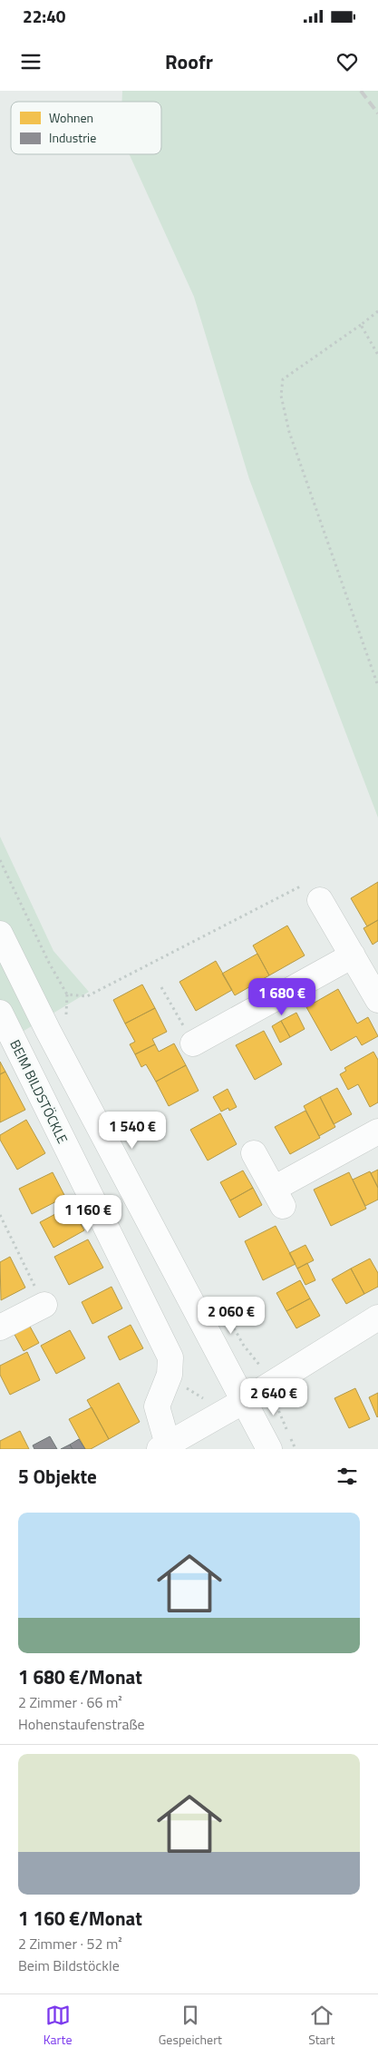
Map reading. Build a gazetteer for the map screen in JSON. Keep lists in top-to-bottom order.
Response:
{
  "streets": {
    "street": ["BEIM BILDSTÖCKLE"]
  },
  "legend": ["Wohnen", "Industrie"],
  "page": {
    "status": "22:40",
    "header": "Roofr",
    "price": [
      "1 680 €",
      "1 540 €",
      "1 160 €",
      "2 060 €",
      "2 640 €"
    ],
    "heading": "5 Objekte",
    "list": [
      {
        "name": "1 680 €/Monat",
        "note": "2 Zimmer · 66 m² · Hohenstaufenstraße"
      },
      {
        "name": "1 160 €/Monat",
        "note": "2 Zimmer · 52 m² · Beim Bildstöckle"
      }
    ],
    "tabs": ["Karte", "Gespeichert", "Start"]
  }
}
